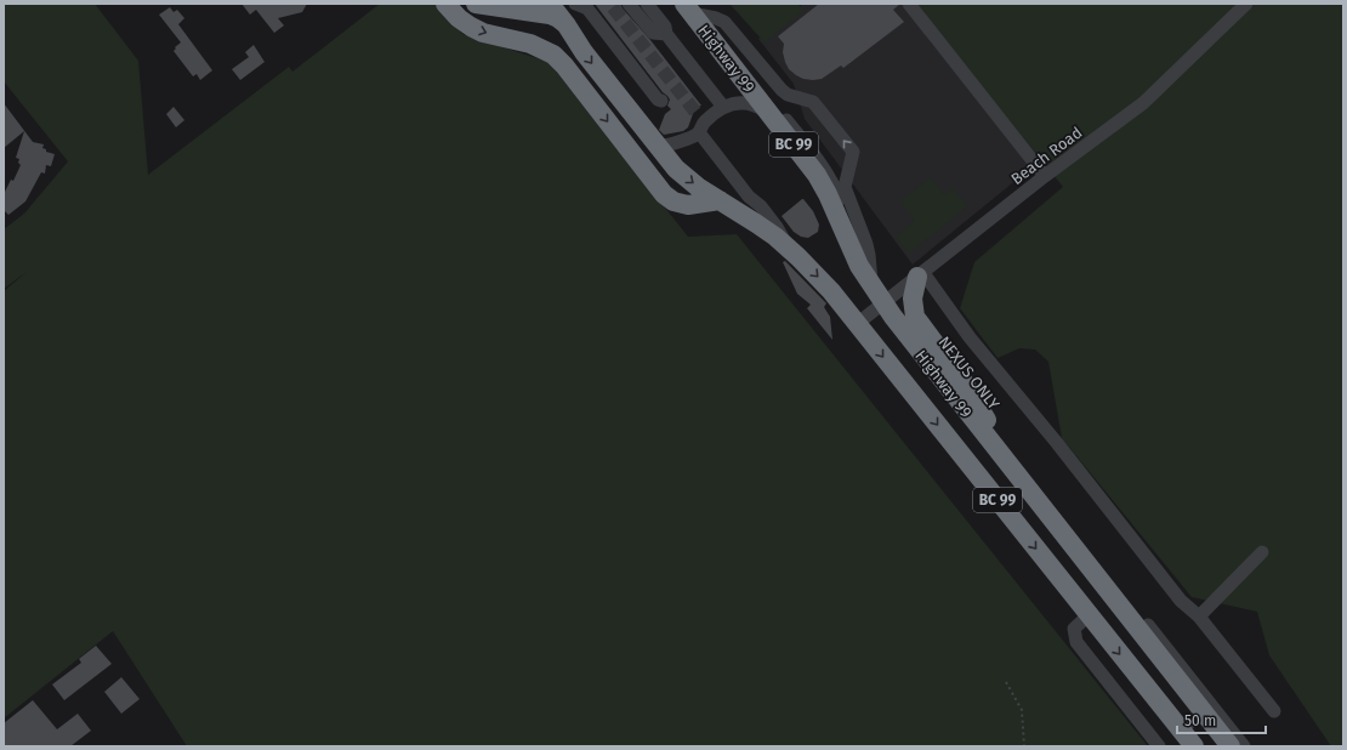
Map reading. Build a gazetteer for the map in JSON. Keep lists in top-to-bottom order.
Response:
{
  "streets": {
    "highway": ["Highway 99", "BC 99"],
    "street": ["Beach Road", "NEXUS ONLY"]
  },
  "crossings": [
    ["Highway 99", "BC 99"],
    ["Highway 99", "Beach Road"],
    ["Highway 99", "NEXUS ONLY"],
    ["BC 99", "Beach Road"],
    ["Beach Road", "NEXUS ONLY"]
  ],
  "scale_bar": "50 m"
}
